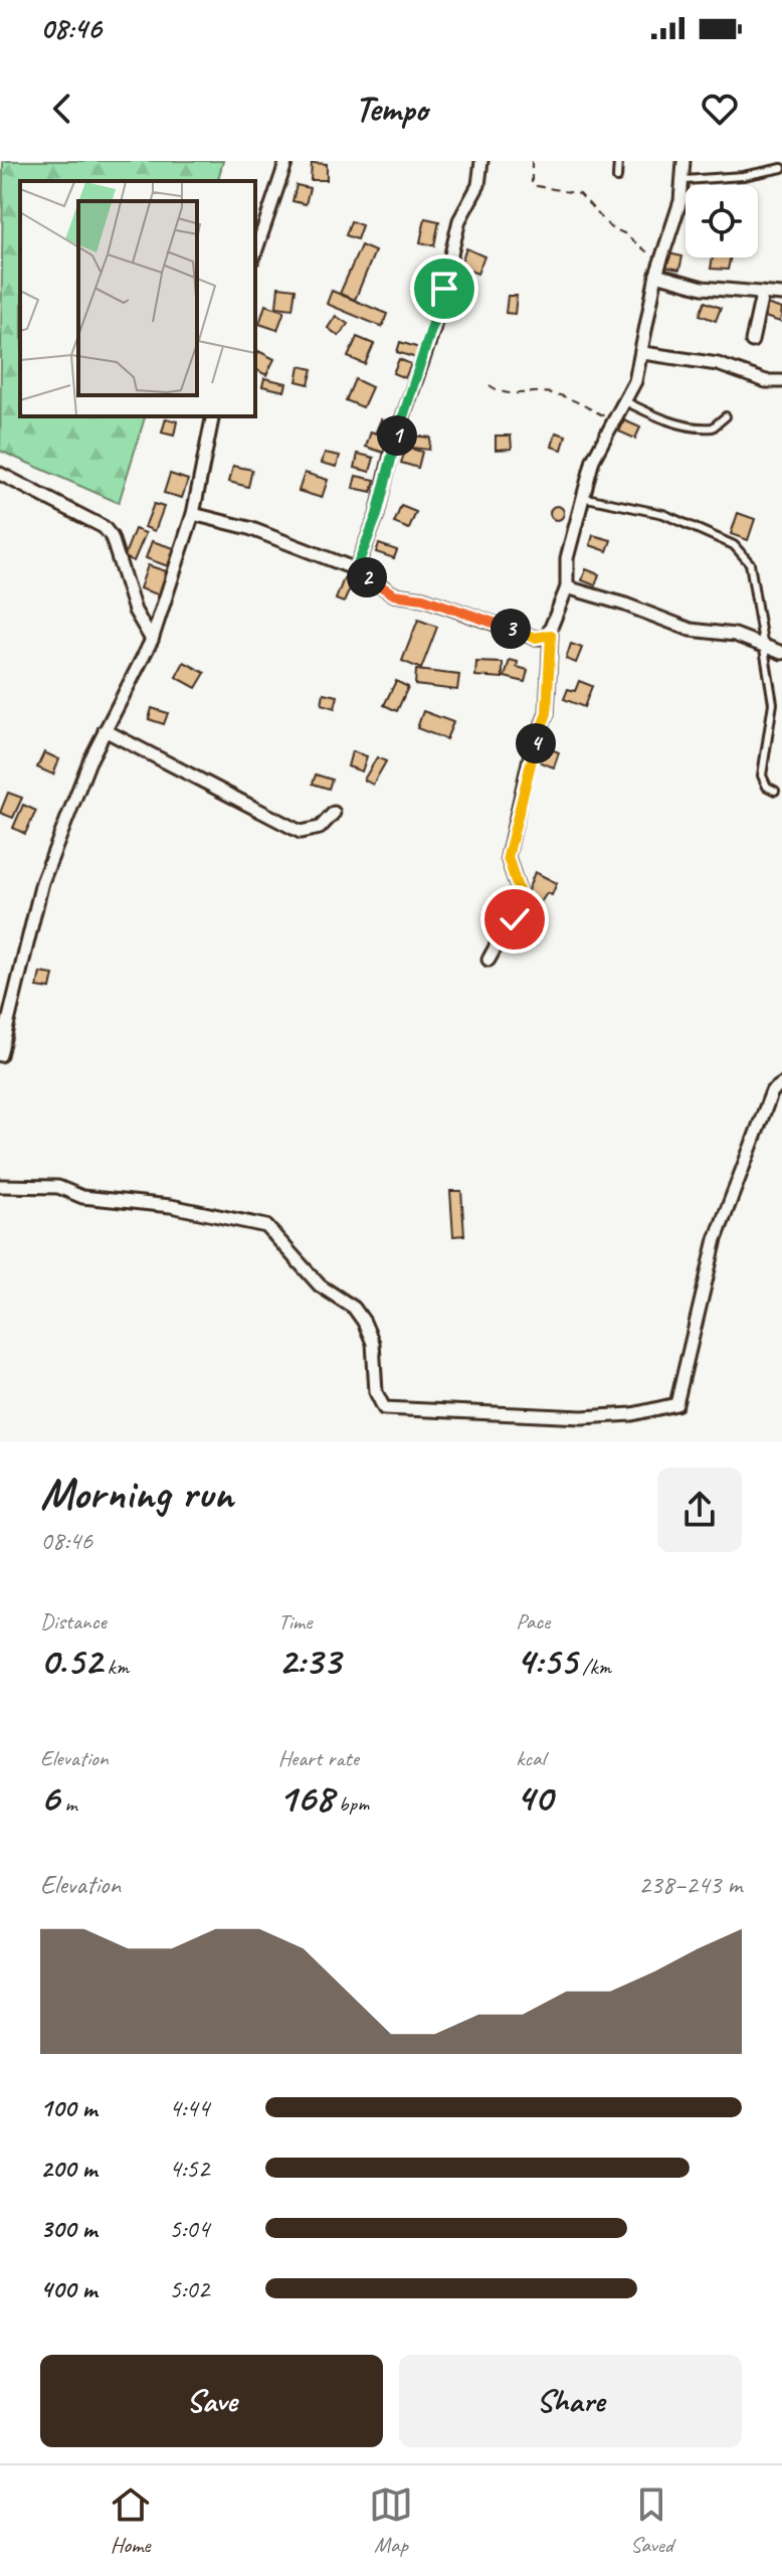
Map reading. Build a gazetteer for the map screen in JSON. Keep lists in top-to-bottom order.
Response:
{
  "page": {
    "status": "08:46",
    "header": "Tempo",
    "pins": [
      "1",
      "2",
      "3",
      "4"
    ],
    "heading": ["Morning run", "08:46"],
    "stats": [
      ["Distance", "0.52 km"],
      ["Time", "2:33"],
      ["Pace", "4:55 /km"],
      ["Elevation", "6 m"],
      ["Heart rate", "168 bpm"],
      ["kcal", "40"]
    ],
    "chart": ["Elevation", "238–243 m"],
    "list": [
      {
        "name": "100 m",
        "note": "4:44"
      },
      {
        "name": "200 m",
        "note": "4:52"
      },
      {
        "name": "300 m",
        "note": "5:04"
      },
      {
        "name": "400 m",
        "note": "5:02"
      }
    ],
    "buttons": ["Save", "Share"],
    "tabs": ["Home", "Map", "Saved"]
  }
}
